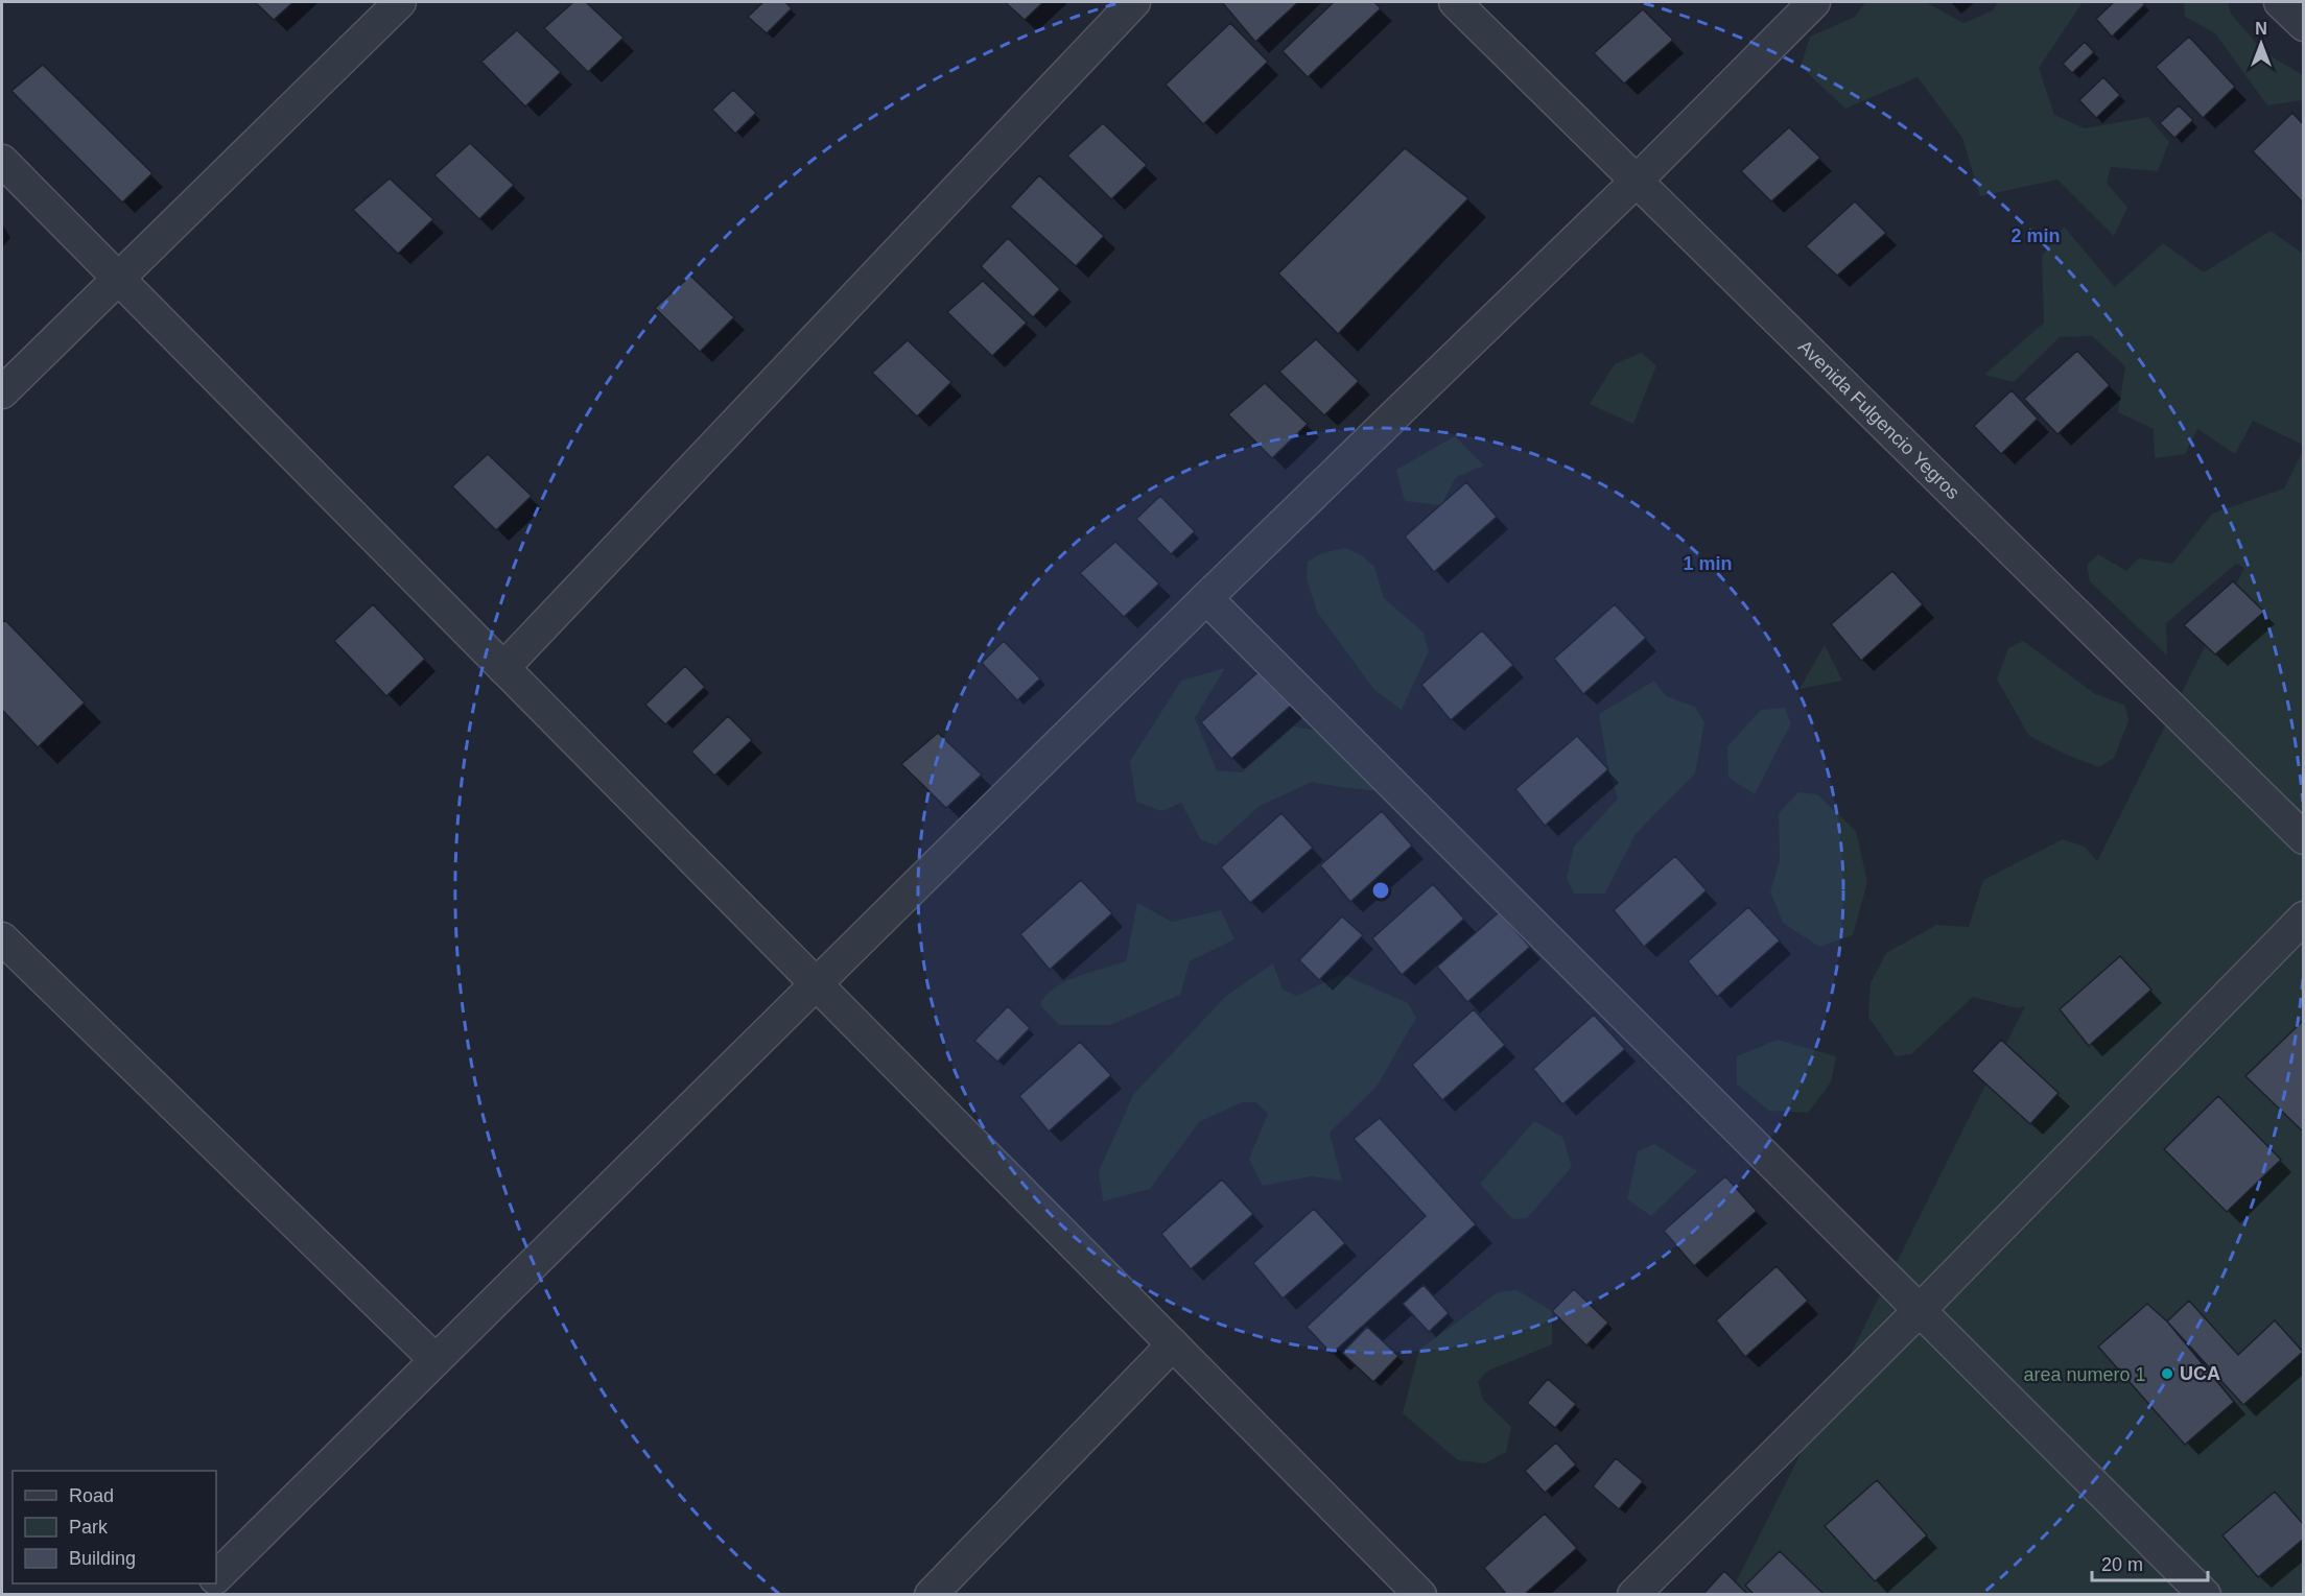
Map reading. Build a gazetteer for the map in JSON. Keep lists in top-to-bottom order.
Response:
{
  "streets": {
    "street": ["Avenida Fulgencio Yegros"]
  },
  "parks": ["area numero 1"],
  "places": ["UCA"],
  "legend": ["Road", "Park", "Building"],
  "scale_bar": "20 m",
  "north": "top",
  "rings": ["2 min", "1 min"]
}
